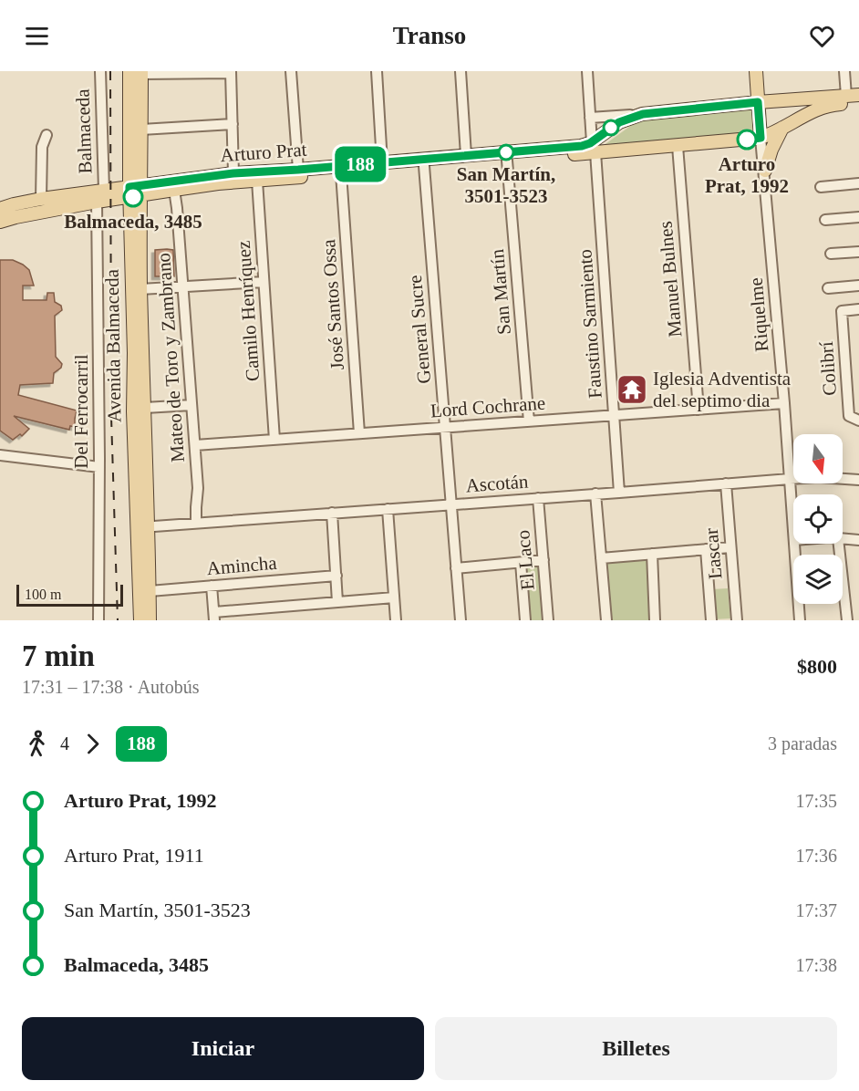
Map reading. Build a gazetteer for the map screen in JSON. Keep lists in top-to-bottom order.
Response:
{
  "streets": {
    "main road": ["Arturo Prat", "Avenida Balmaceda"],
    "street": [
      "Balmaceda",
      "Manuel Bulnes",
      "San Martín",
      "José Santos Ossa",
      "Camilo Henríquez",
      "Riquelme",
      "Faustino Sarmiento",
      "General Sucre",
      "Mateo de Toro y Zambrano",
      "Colibrí",
      "Lord Cochrane",
      "Del Ferrocarril",
      "Ascotán",
      "Lascar",
      "El Laco",
      "Amincha"
    ]
  },
  "crossings": [
    ["Arturo Prat", "Manuel Bulnes"],
    ["Arturo Prat", "San Martín"],
    ["Arturo Prat", "José Santos Ossa"],
    ["Arturo Prat", "Camilo Henríquez"],
    ["Arturo Prat", "Riquelme"],
    ["Arturo Prat", "Faustino Sarmiento"],
    ["Arturo Prat", "General Sucre"],
    ["Arturo Prat", "Avenida Balmaceda"],
    ["Arturo Prat", "Mateo de Toro y Zambrano"],
    ["Manuel Bulnes", "Lord Cochrane"],
    ["San Martín", "Lord Cochrane"],
    ["José Santos Ossa", "Lord Cochrane"],
    ["Camilo Henríquez", "Lord Cochrane"],
    ["Riquelme", "Lord Cochrane"],
    ["Riquelme", "Ascotán"],
    ["Faustino Sarmiento", "Lord Cochrane"],
    ["Faustino Sarmiento", "Ascotán"],
    ["General Sucre", "Lord Cochrane"],
    ["General Sucre", "Ascotán"],
    ["Avenida Balmaceda", "Ascotán"],
    ["Avenida Balmaceda", "Amincha"],
    ["Mateo de Toro y Zambrano", "Lord Cochrane"],
    ["Mateo de Toro y Zambrano", "Ascotán"],
    ["Ascotán", "Lascar"],
    ["Ascotán", "El Laco"]
  ],
  "places": {
    "other": ["Arturo Prat, 1992", "San Martín, 3501-3523", "Balmaceda, 3485"],
    "temple": ["Iglesia Adventista del septimo dia"]
  },
  "lines": ["bus line 188"],
  "scale_bar": "100 m",
  "north": "bottom",
  "page": {
    "header": "Transo",
    "on_map": "188",
    "scale": "100 m",
    "heading": ["7 min", "17:31 – 17:38 · Autobús", "$800"],
    "legs": ["4", "188", "3 paradas"],
    "list": [
      {
        "name": "Arturo Prat, 1992",
        "value": "17:35"
      },
      {
        "name": "Arturo Prat, 1911",
        "value": "17:36"
      },
      {
        "name": "San Martín, 3501-3523",
        "value": "17:37"
      },
      {
        "name": "Balmaceda, 3485",
        "value": "17:38"
      }
    ],
    "buttons": ["Iniciar", "Billetes"]
  }
}
